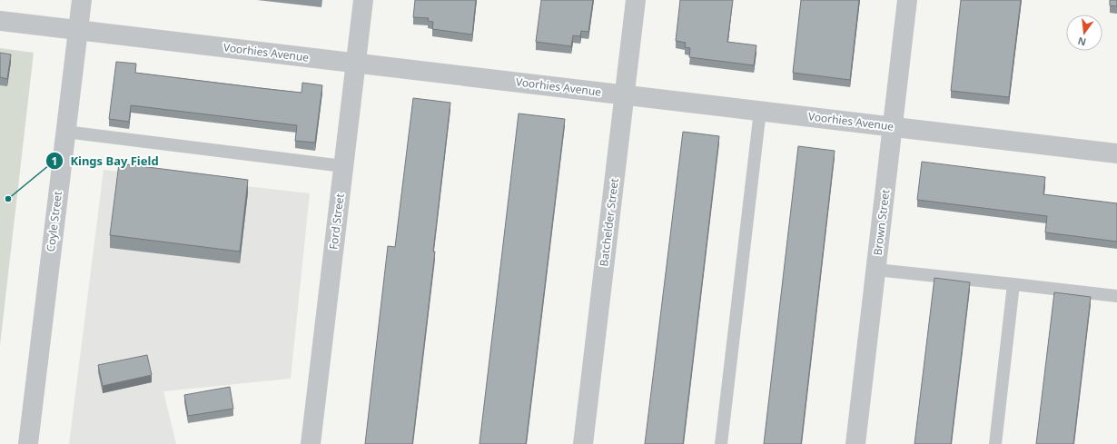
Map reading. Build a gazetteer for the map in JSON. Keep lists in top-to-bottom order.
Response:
{
  "streets": {
    "street": [
      "Voorhies Avenue",
      "Coyle Street",
      "Ford Street",
      "Batchelder Street",
      "Brown Street"
    ]
  },
  "crossings": [
    ["Voorhies Avenue", "Coyle Street"],
    ["Voorhies Avenue", "Ford Street"],
    ["Voorhies Avenue", "Batchelder Street"],
    ["Voorhies Avenue", "Brown Street"]
  ],
  "places": ["Kings Bay Field"],
  "north": "bottom"
}
